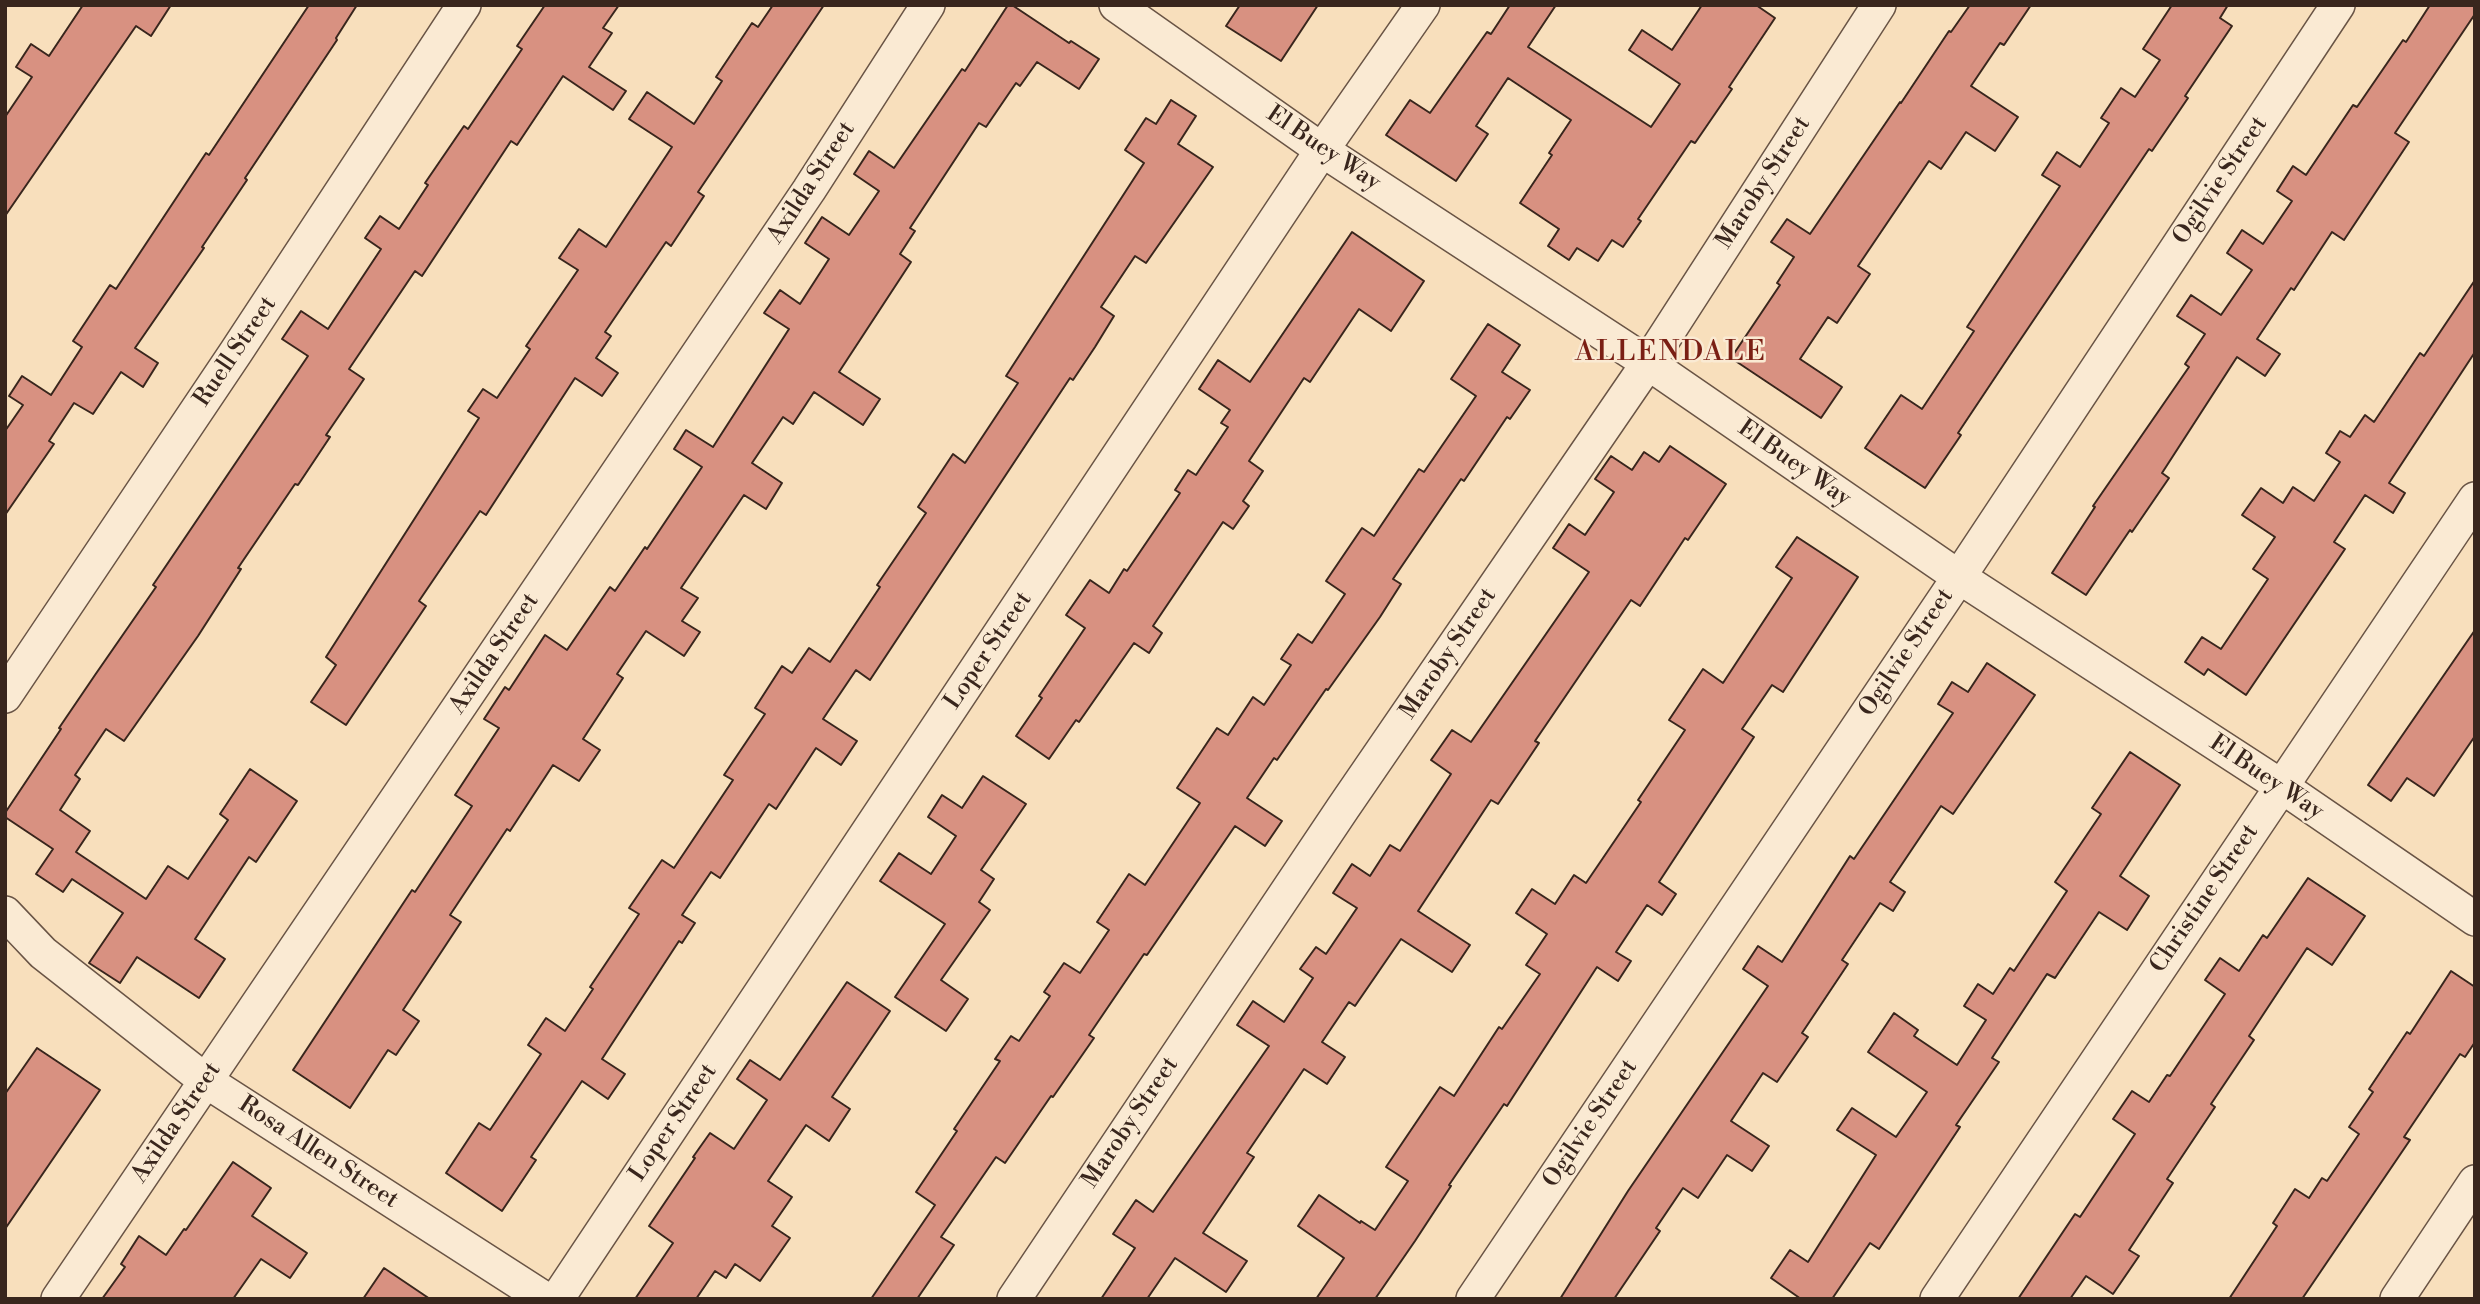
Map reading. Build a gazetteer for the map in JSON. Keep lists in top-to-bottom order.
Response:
{
  "streets": {
    "street": [
      "El Buey Way",
      "Ogilvie Street",
      "Axilda Street",
      "Maroby Street",
      "Ruell Street",
      "Loper Street",
      "Christine Street",
      "Rosa Allen Street"
    ]
  },
  "crossings": [
    ["El Buey Way", "Ogilvie Street"],
    ["El Buey Way", "Maroby Street"],
    ["El Buey Way", "Loper Street"],
    ["El Buey Way", "Christine Street"],
    ["Axilda Street", "Rosa Allen Street"]
  ],
  "districts": ["ALLENDALE"]
}
